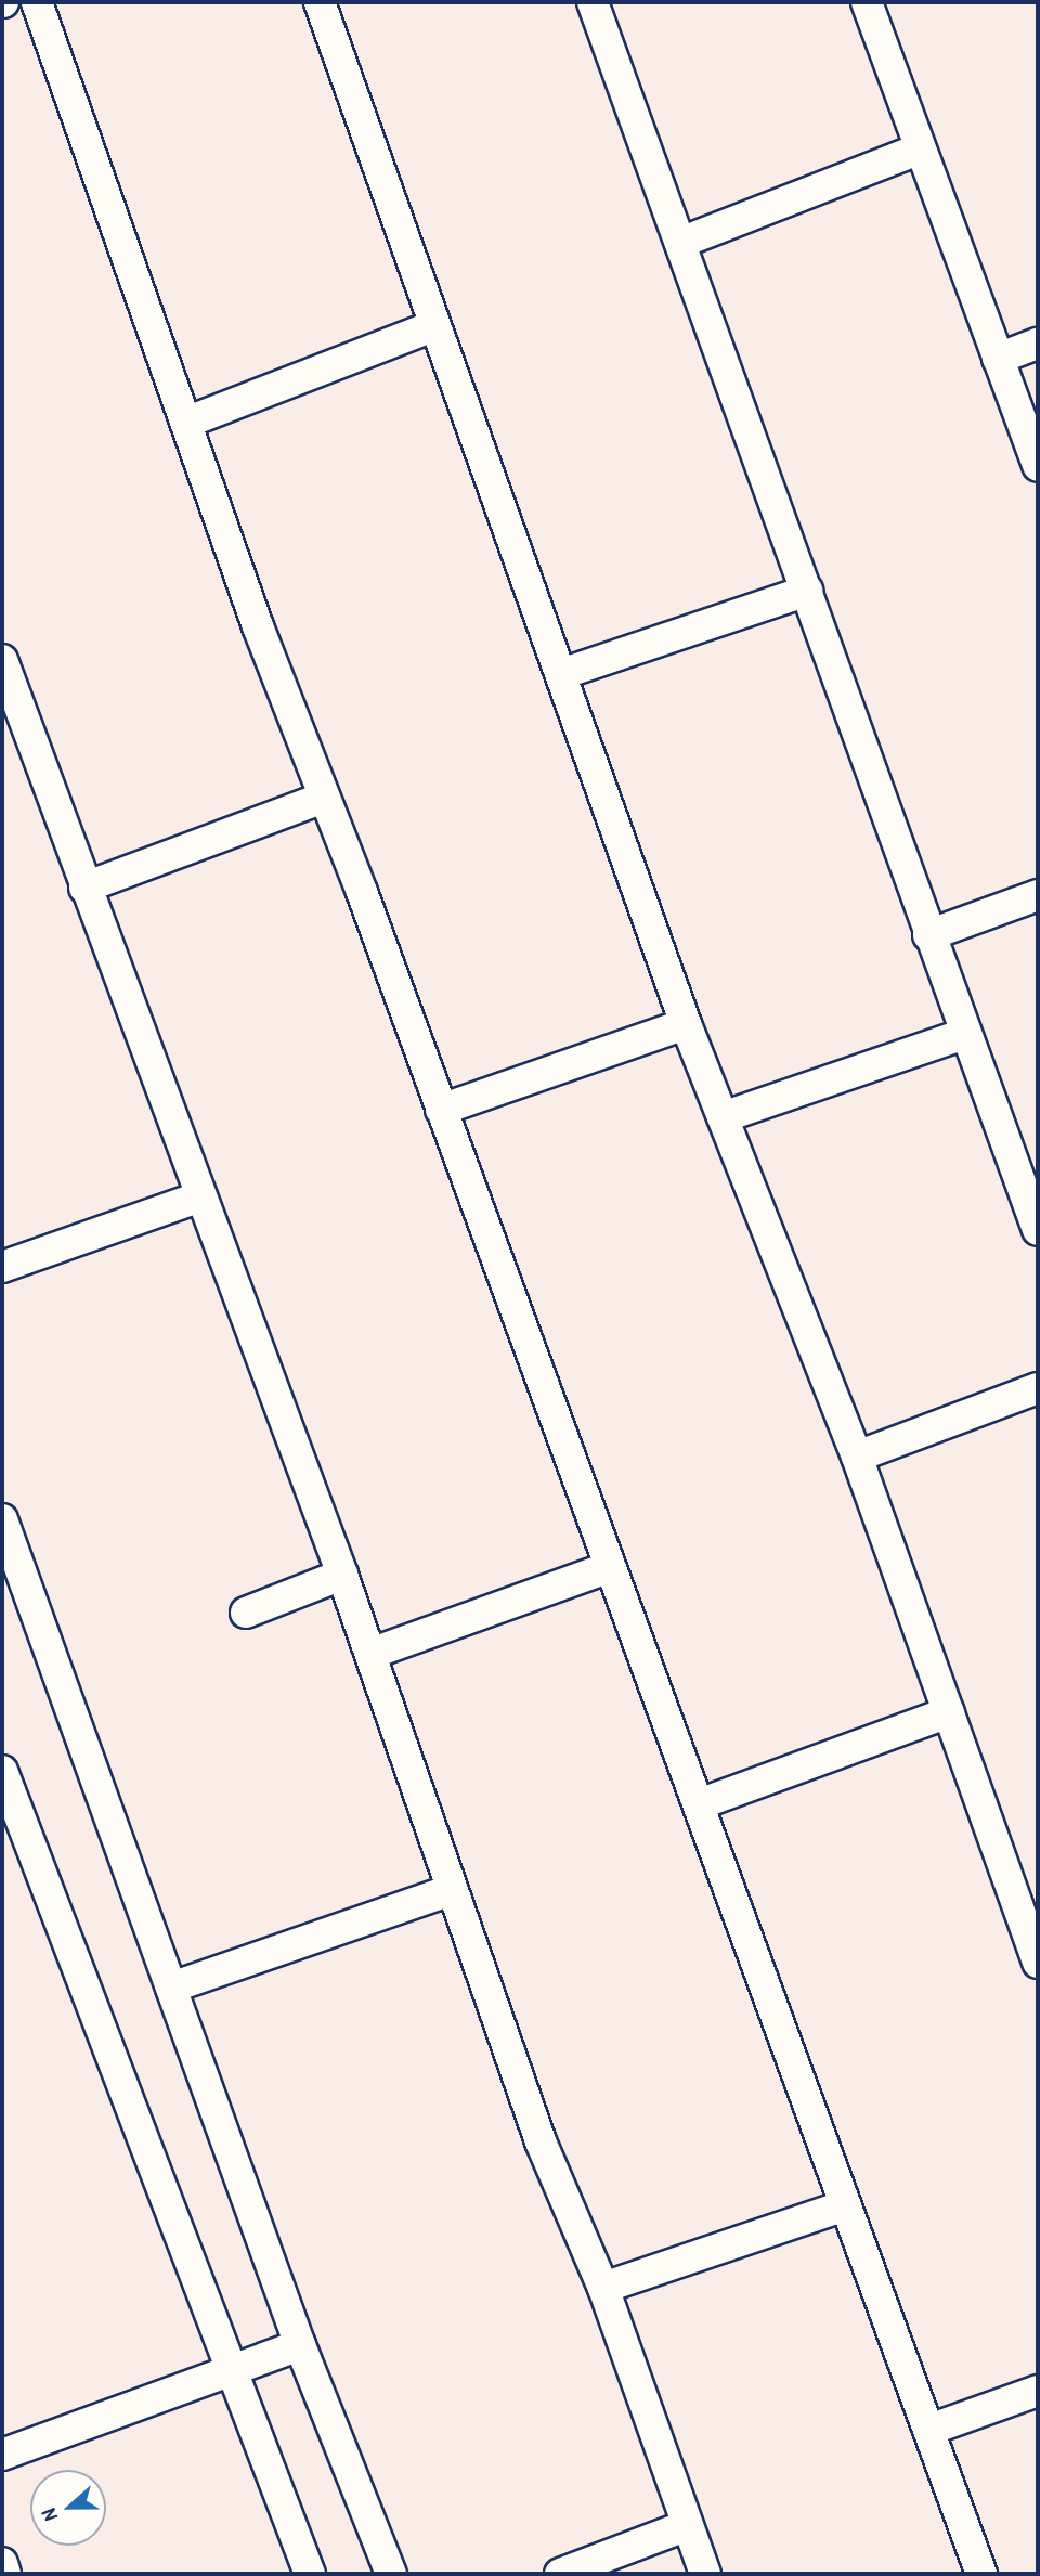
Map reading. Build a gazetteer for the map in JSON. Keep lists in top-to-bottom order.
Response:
{
  "north": "left"
}
